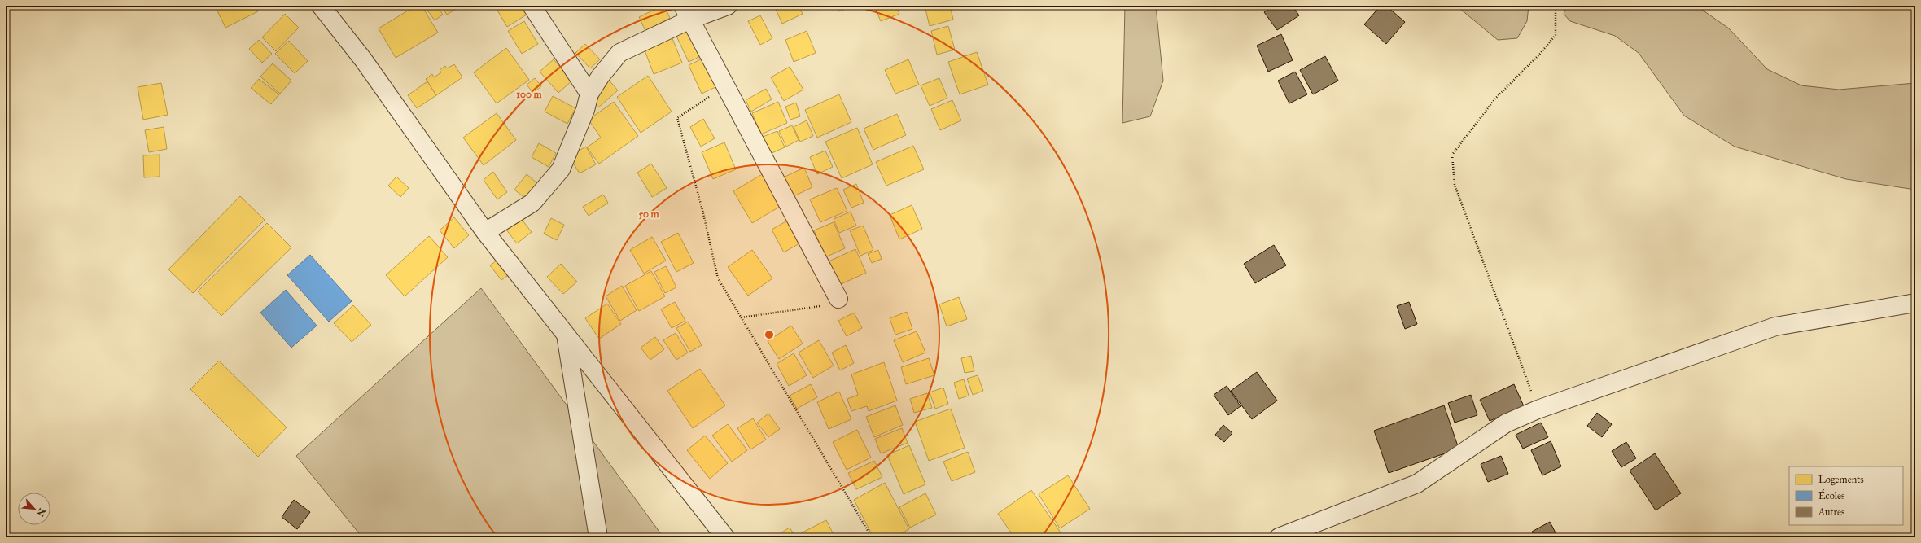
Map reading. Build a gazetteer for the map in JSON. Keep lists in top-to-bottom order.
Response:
{
  "legend": ["Logements", "Écoles", "Autres"],
  "north": "bottom right",
  "rings": ["100 m", "50 m"]
}
